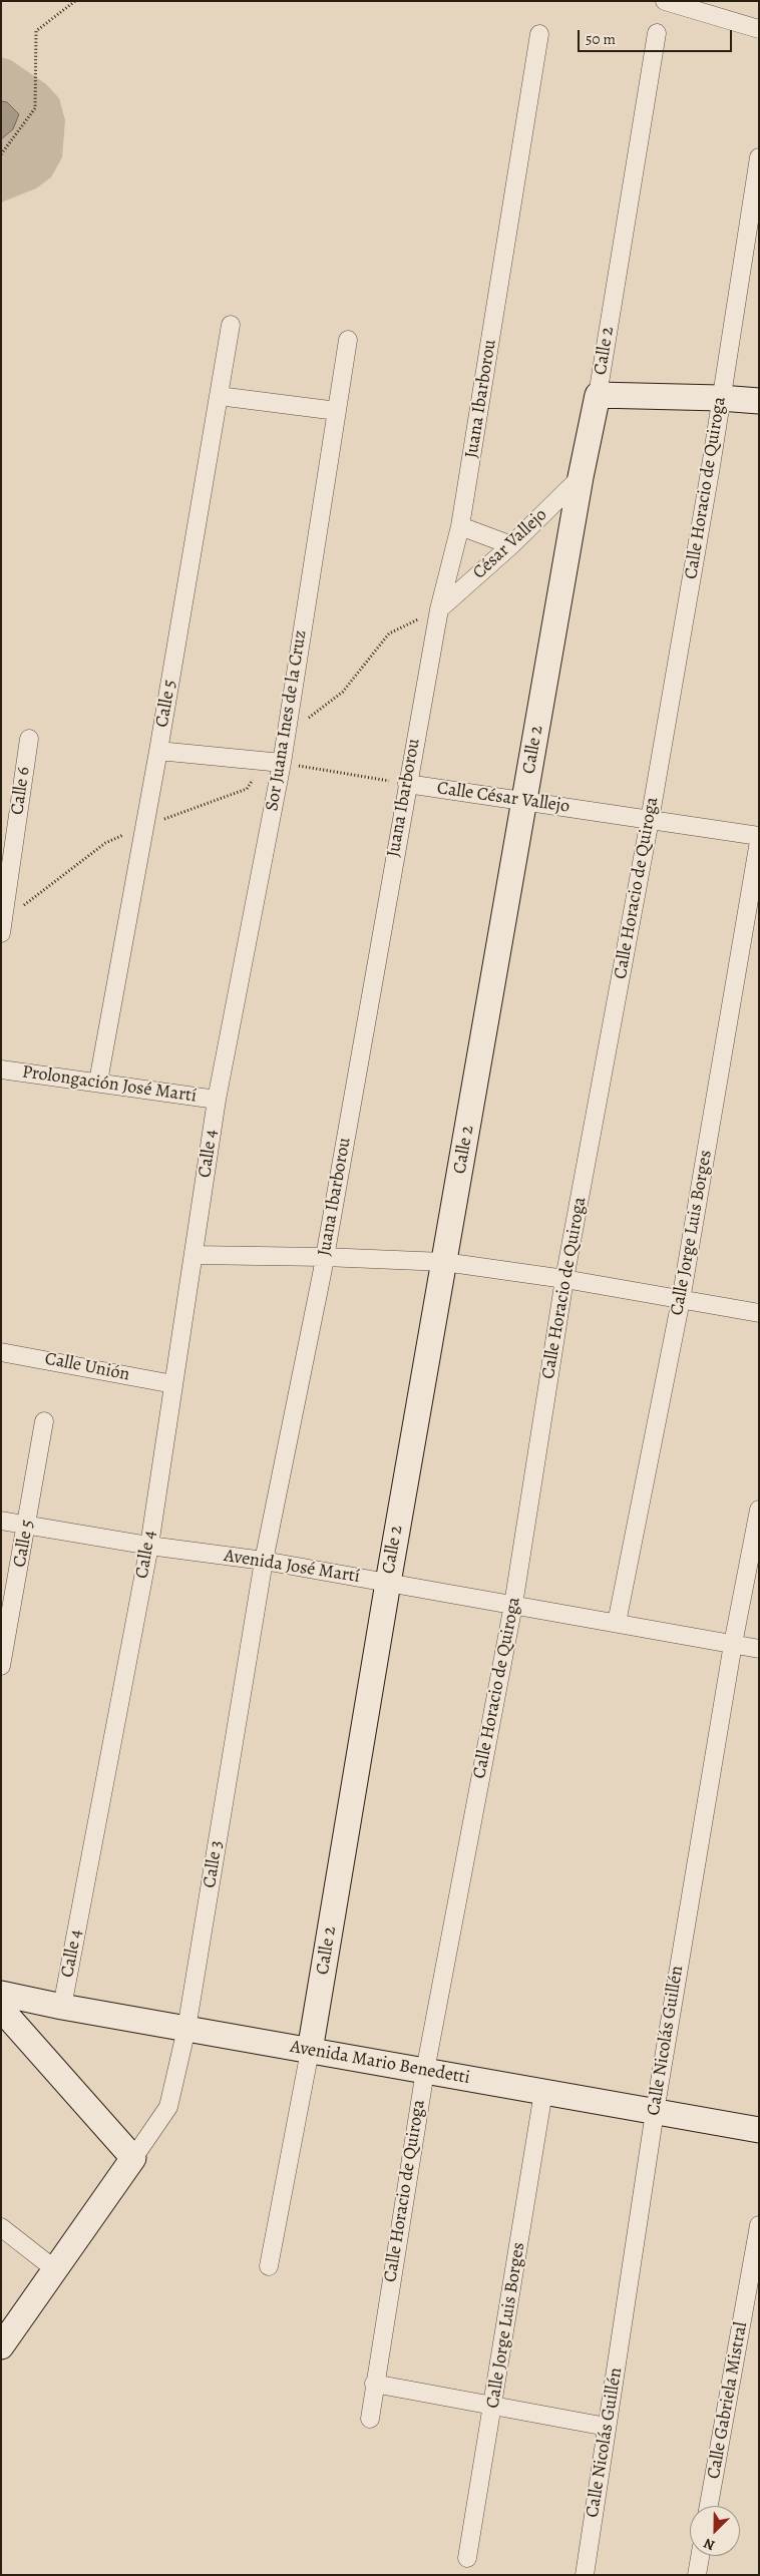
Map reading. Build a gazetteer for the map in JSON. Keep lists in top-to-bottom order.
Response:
{
  "streets": {
    "street": [
      "Calle 2",
      "Juana Ibarborou",
      "Calle Horacio de Quiroga",
      "César Vallejo",
      "Calle 5",
      "Sor Juana Ines de la Cruz",
      "Calle 6",
      "Calle César Vallejo",
      "Prolongación José Martí",
      "Calle 4",
      "Calle Jorge Luis Borges",
      "Calle Unión",
      "Avenida José Martí",
      "Calle 3",
      "Calle Nicolás Guillén",
      "Avenida Mario Benedetti",
      "Calle Gabriela Mistral"
    ]
  },
  "crossings": [
    ["Calle 2", "César Vallejo"],
    ["Calle 2", "Calle César Vallejo"],
    ["Calle 2", "Avenida José Martí"],
    ["Calle 2", "Avenida Mario Benedetti"],
    ["Juana Ibarborou", "César Vallejo"],
    ["Juana Ibarborou", "Calle César Vallejo"],
    ["Juana Ibarborou", "Avenida José Martí"],
    ["Juana Ibarborou", "Calle 3"],
    ["Calle Horacio de Quiroga", "Calle César Vallejo"],
    ["Calle Horacio de Quiroga", "Avenida José Martí"],
    ["Calle Horacio de Quiroga", "Avenida Mario Benedetti"],
    ["Calle 5", "Prolongación José Martí"],
    ["Calle 5", "Avenida José Martí"],
    ["Sor Juana Ines de la Cruz", "Prolongación José Martí"],
    ["Sor Juana Ines de la Cruz", "Calle 4"],
    ["Prolongación José Martí", "Calle 4"],
    ["Calle 4", "Calle Unión"],
    ["Calle 4", "Avenida José Martí"],
    ["Calle 4", "Avenida Mario Benedetti"],
    ["Calle Jorge Luis Borges", "Avenida José Martí"],
    ["Calle Jorge Luis Borges", "Avenida Mario Benedetti"],
    ["Avenida José Martí", "Calle 3"],
    ["Avenida José Martí", "Calle Nicolás Guillén"],
    ["Calle 3", "Avenida Mario Benedetti"],
    ["Calle Nicolás Guillén", "Avenida Mario Benedetti"]
  ],
  "scale_bar": "50 m",
  "north": "bottom left"
}
